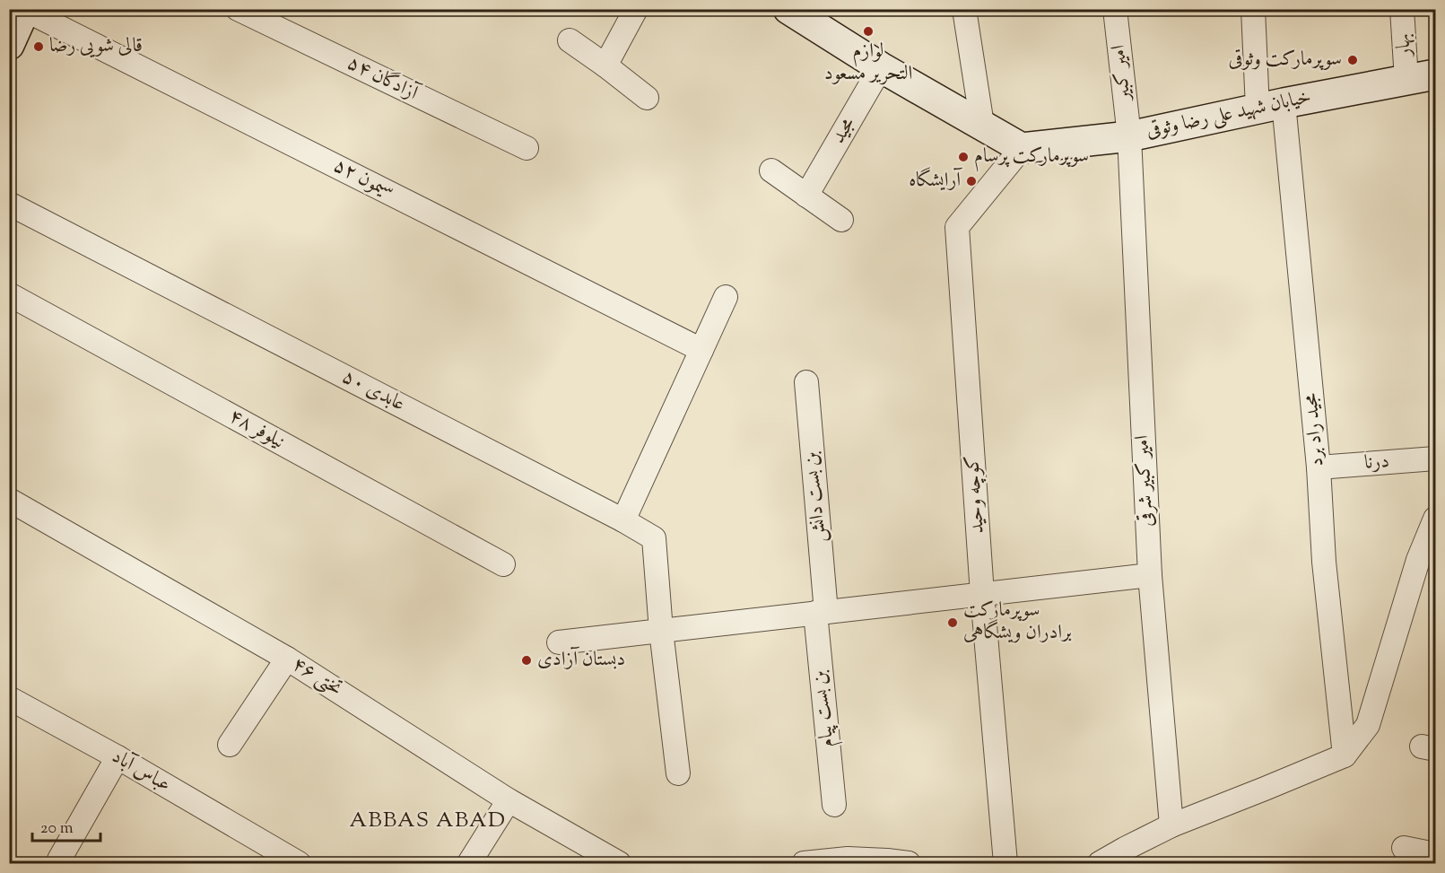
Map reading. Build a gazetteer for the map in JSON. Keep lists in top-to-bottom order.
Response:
{
  "streets": {
    "street": [
      "بهار",
      "امیر کبیر",
      "آزادگان ۵۴",
      "خیابان شهید علی رضا وثوقی",
      "مجید",
      "سیمون ۵۲",
      "عابدی ۵۰",
      "نیلوفر ۴۸",
      "مجید راد برد",
      "درنا",
      "امیر کبیر شرقی",
      "کوچه وحید",
      "بن بست دانش",
      "تختی ۴۶",
      "بن بست پیام",
      "عباس آباد"
    ]
  },
  "crossings": [
    ["بهار", "خیابان شهید علی رضا وثوقی"],
    ["امیر کبیر", "خیابان شهید علی رضا وثوقی"],
    ["امیر کبیر", "امیر کبیر شرقی"],
    ["خیابان شهید علی رضا وثوقی", "مجید راد برد"],
    ["خیابان شهید علی رضا وثوقی", "امیر کبیر شرقی"],
    ["خیابان شهید علی رضا وثوقی", "کوچه وحید"],
    ["مجید راد برد", "درنا"],
    ["بن بست دانش", "بن بست پیام"]
  ],
  "districts": ["ABBAS ABAD"],
  "places": [
    "لوازم التحریر مسعود",
    "قالی شویی رضا",
    "سوپرمارکت وثوقی",
    "سوپرمارکت پرسام",
    "آرایشگاه",
    "سوپرمارکت برادران ویشگاهی",
    "دبستان آزادی"
  ],
  "scale_bar": "20 m"
}
